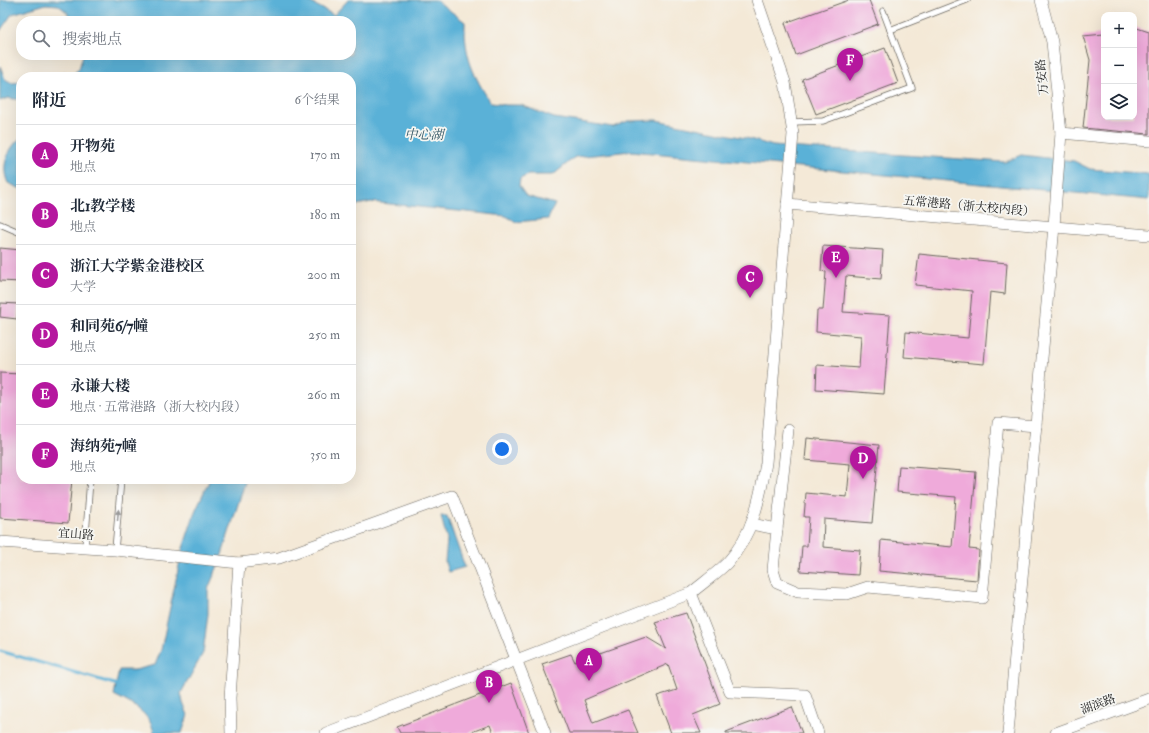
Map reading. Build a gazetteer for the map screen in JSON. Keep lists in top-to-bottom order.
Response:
{
  "streets": {
    "street": [
      "万安路",
      "五常港路（浙大校内段）",
      "宜山路",
      "湖滨路"
    ]
  },
  "crossings": [
    ["万安路", "五常港路（浙大校内段）"]
  ],
  "water": ["中心湖"],
  "page": {
    "map_buttons": ["+", "−"],
    "search": "搜索地点",
    "pins": [
      "F",
      "E",
      "C",
      "D",
      "A",
      "B"
    ],
    "heading": ["附近", "6个结果"],
    "list": [
      {
        "mark": "A",
        "name": "开物苑",
        "note": "地点",
        "value": "170 m"
      },
      {
        "mark": "B",
        "name": "北1教学楼",
        "note": "地点",
        "value": "180 m"
      },
      {
        "mark": "C",
        "name": "浙江大学紫金港校区",
        "note": "大学",
        "value": "200 m"
      },
      {
        "mark": "D",
        "name": "和同苑6/7幢",
        "note": "地点",
        "value": "250 m"
      },
      {
        "mark": "E",
        "name": "永谦大楼",
        "note": "地点 · 五常港路（浙大校内段）",
        "value": "260 m"
      },
      {
        "mark": "F",
        "name": "海纳苑7幢",
        "note": "地点",
        "value": "350 m"
      }
    ]
  }
}
